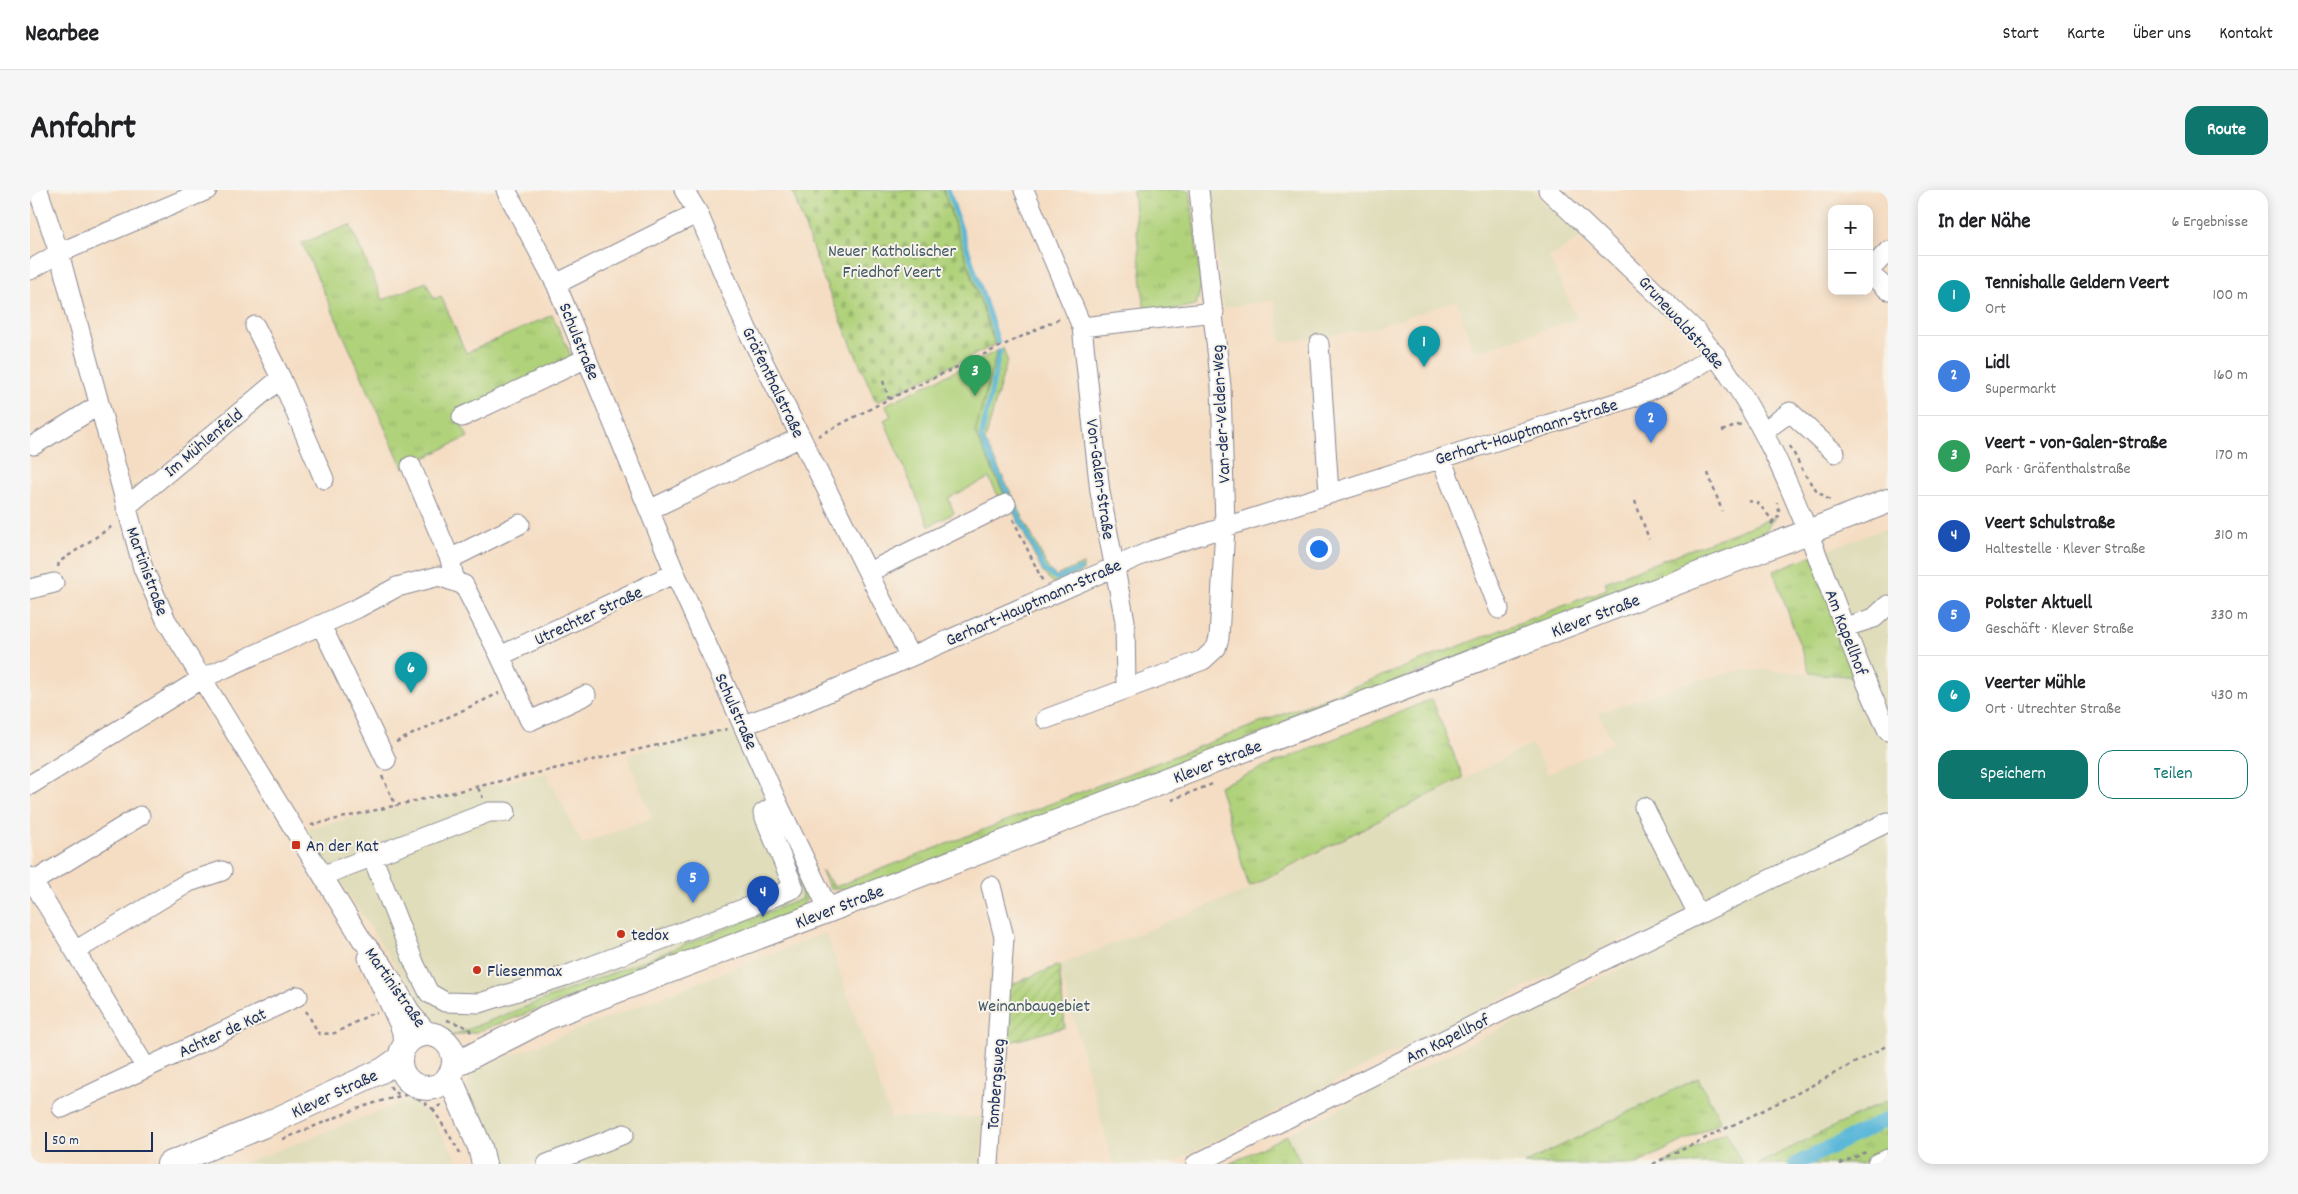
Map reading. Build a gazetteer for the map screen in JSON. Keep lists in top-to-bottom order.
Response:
{
  "streets": {
    "main road": ["Klever Straße"],
    "street": [
      "Grunewaldstraße",
      "Schulstraße",
      "Gräfenthalstraße",
      "Van-der-Velden-Weg",
      "Gerhart-Hauptmann-Straße",
      "Im Mühlenfeld",
      "Von-Galen-Straße",
      "Martinistraße",
      "Utrechter Straße",
      "Am Kapellhof",
      "Achter de Kat",
      "Tombergsweg"
    ]
  },
  "crossings": [
    ["Grunewaldstraße", "Gerhart-Hauptmann-Straße"],
    ["Grunewaldstraße", "Klever Straße"],
    ["Grunewaldstraße", "Am Kapellhof"],
    ["Schulstraße", "Gräfenthalstraße"],
    ["Schulstraße", "Gerhart-Hauptmann-Straße"],
    ["Schulstraße", "Utrechter Straße"],
    ["Schulstraße", "Klever Straße"],
    ["Gräfenthalstraße", "Gerhart-Hauptmann-Straße"],
    ["Van-der-Velden-Weg", "Gerhart-Hauptmann-Straße"],
    ["Van-der-Velden-Weg", "Von-Galen-Straße"],
    ["Gerhart-Hauptmann-Straße", "Von-Galen-Straße"],
    ["Im Mühlenfeld", "Martinistraße"],
    ["Martinistraße", "Klever Straße"],
    ["Klever Straße", "Am Kapellhof"]
  ],
  "parks": ["Neuer Katholischer Friedhof Veert", "Weinanbaugebiet"],
  "places": {
    "transit": ["An der Kat"],
    "other": ["tedox", "Fliesenmax"]
  },
  "scale_bar": "50 m",
  "page": {
    "header": "Nearbee",
    "nav": [
      "Start",
      "Karte",
      "Über uns",
      "Kontakt"
    ],
    "title": "Anfahrt",
    "buttons": [
      "Route",
      ["Speichern", "Teilen"]
    ],
    "heading": ["In der Nähe", "6 Ergebnisse"],
    "map_buttons": ["+", "−"],
    "list": [
      {
        "mark": "1",
        "name": "Tennishalle Geldern Veert",
        "note": "Ort",
        "value": "100 m"
      },
      {
        "mark": "2",
        "name": "Lidl",
        "note": "Supermarkt",
        "value": "160 m"
      },
      {
        "mark": "3",
        "name": "Veert - von-Galen-Straße",
        "note": "Park · Gräfenthalstraße",
        "value": "170 m"
      },
      {
        "mark": "4",
        "name": "Veert Schulstraße",
        "note": "Haltestelle · Klever Straße",
        "value": "310 m"
      },
      {
        "mark": "5",
        "name": "Polster Aktuell",
        "note": "Geschäft · Klever Straße",
        "value": "330 m"
      },
      {
        "mark": "6",
        "name": "Veerter Mühle",
        "note": "Ort · Utrechter Straße",
        "value": "430 m"
      }
    ],
    "pins": [
      "1",
      "3",
      "2",
      "6",
      "5",
      "4"
    ],
    "scale": "50 m"
  }
}
